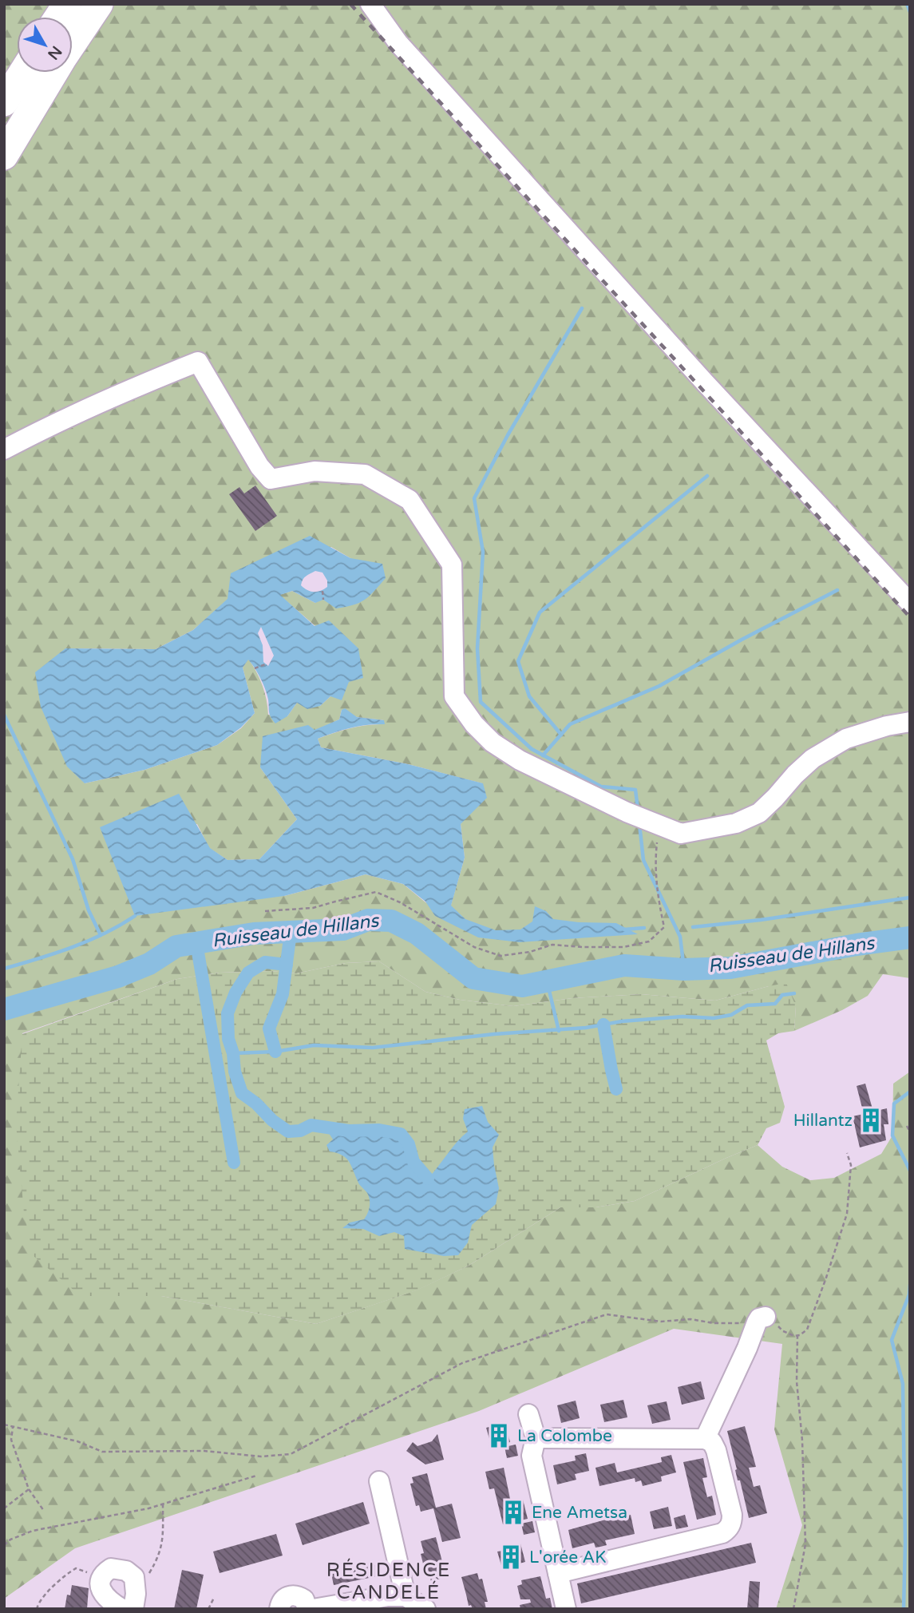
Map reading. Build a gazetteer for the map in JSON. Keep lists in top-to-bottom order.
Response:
{
  "districts": ["RÉSIDENCE CANDELÉ"],
  "water": ["Ruisseau de Hillans"],
  "places": {
    "building": [
      "Hillantz",
      "La Colombe",
      "Ene Ametsa",
      "L'orée AK"
    ]
  },
  "north": "bottom right"
}
